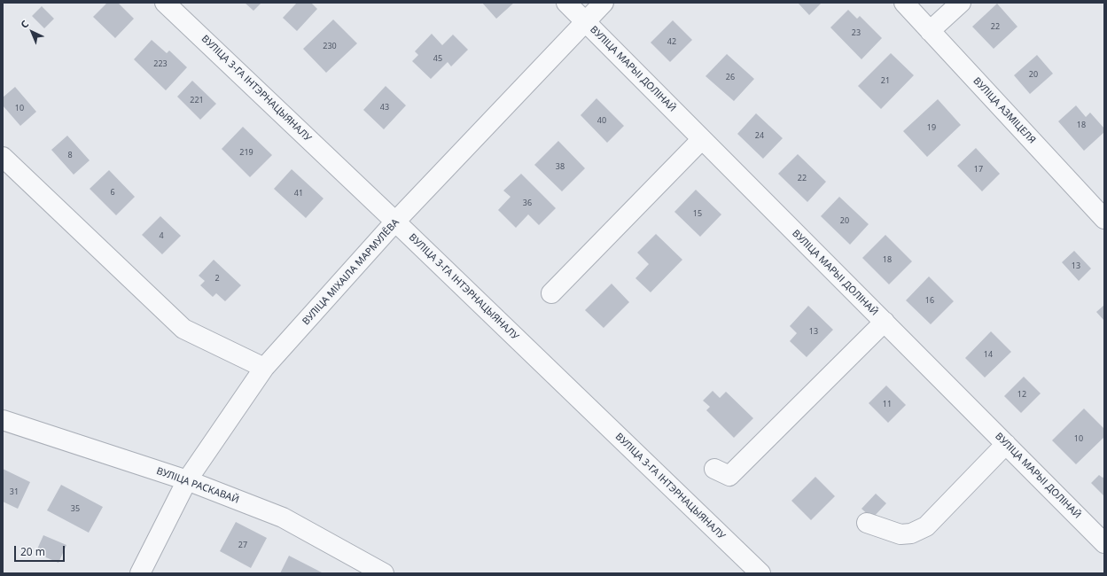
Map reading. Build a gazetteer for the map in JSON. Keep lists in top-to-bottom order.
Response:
{
  "streets": {
    "street": [
      "ВУЛІЦА МАРЫІ ДОЛІНАЙ",
      "ВУЛІЦА 3-ГА ІНТЭРНАЦЫЯНАЛУ",
      "ВУЛІЦА АЗМІЦЕЛЯ",
      "ВУЛІЦА МІХАІЛА МАРМУЛЁВА",
      "ВУЛІЦА РАСКАВАЙ"
    ]
  },
  "crossings": [
    ["ВУЛІЦА МАРЫІ ДОЛІНАЙ", "ВУЛІЦА МІХАІЛА МАРМУЛЁВА"],
    ["ВУЛІЦА 3-ГА ІНТЭРНАЦЫЯНАЛУ", "ВУЛІЦА МІХАІЛА МАРМУЛЁВА"],
    ["ВУЛІЦА МІХАІЛА МАРМУЛЁВА", "ВУЛІЦА РАСКАВАЙ"]
  ],
  "house_numbers": [
    "22",
    "23",
    "42",
    "230",
    "45",
    "223",
    "20",
    "26",
    "21",
    "221",
    "43",
    "10",
    "40",
    "18",
    "19",
    "24",
    "219",
    "8",
    "38",
    "17",
    "22",
    "6",
    "41",
    "36",
    "15",
    "20",
    "4",
    "18",
    "13",
    "2",
    "16",
    "13",
    "14",
    "12",
    "11",
    "10",
    "31",
    "35",
    "27"
  ],
  "scale_bar": "20 m",
  "north": "top left"
}
